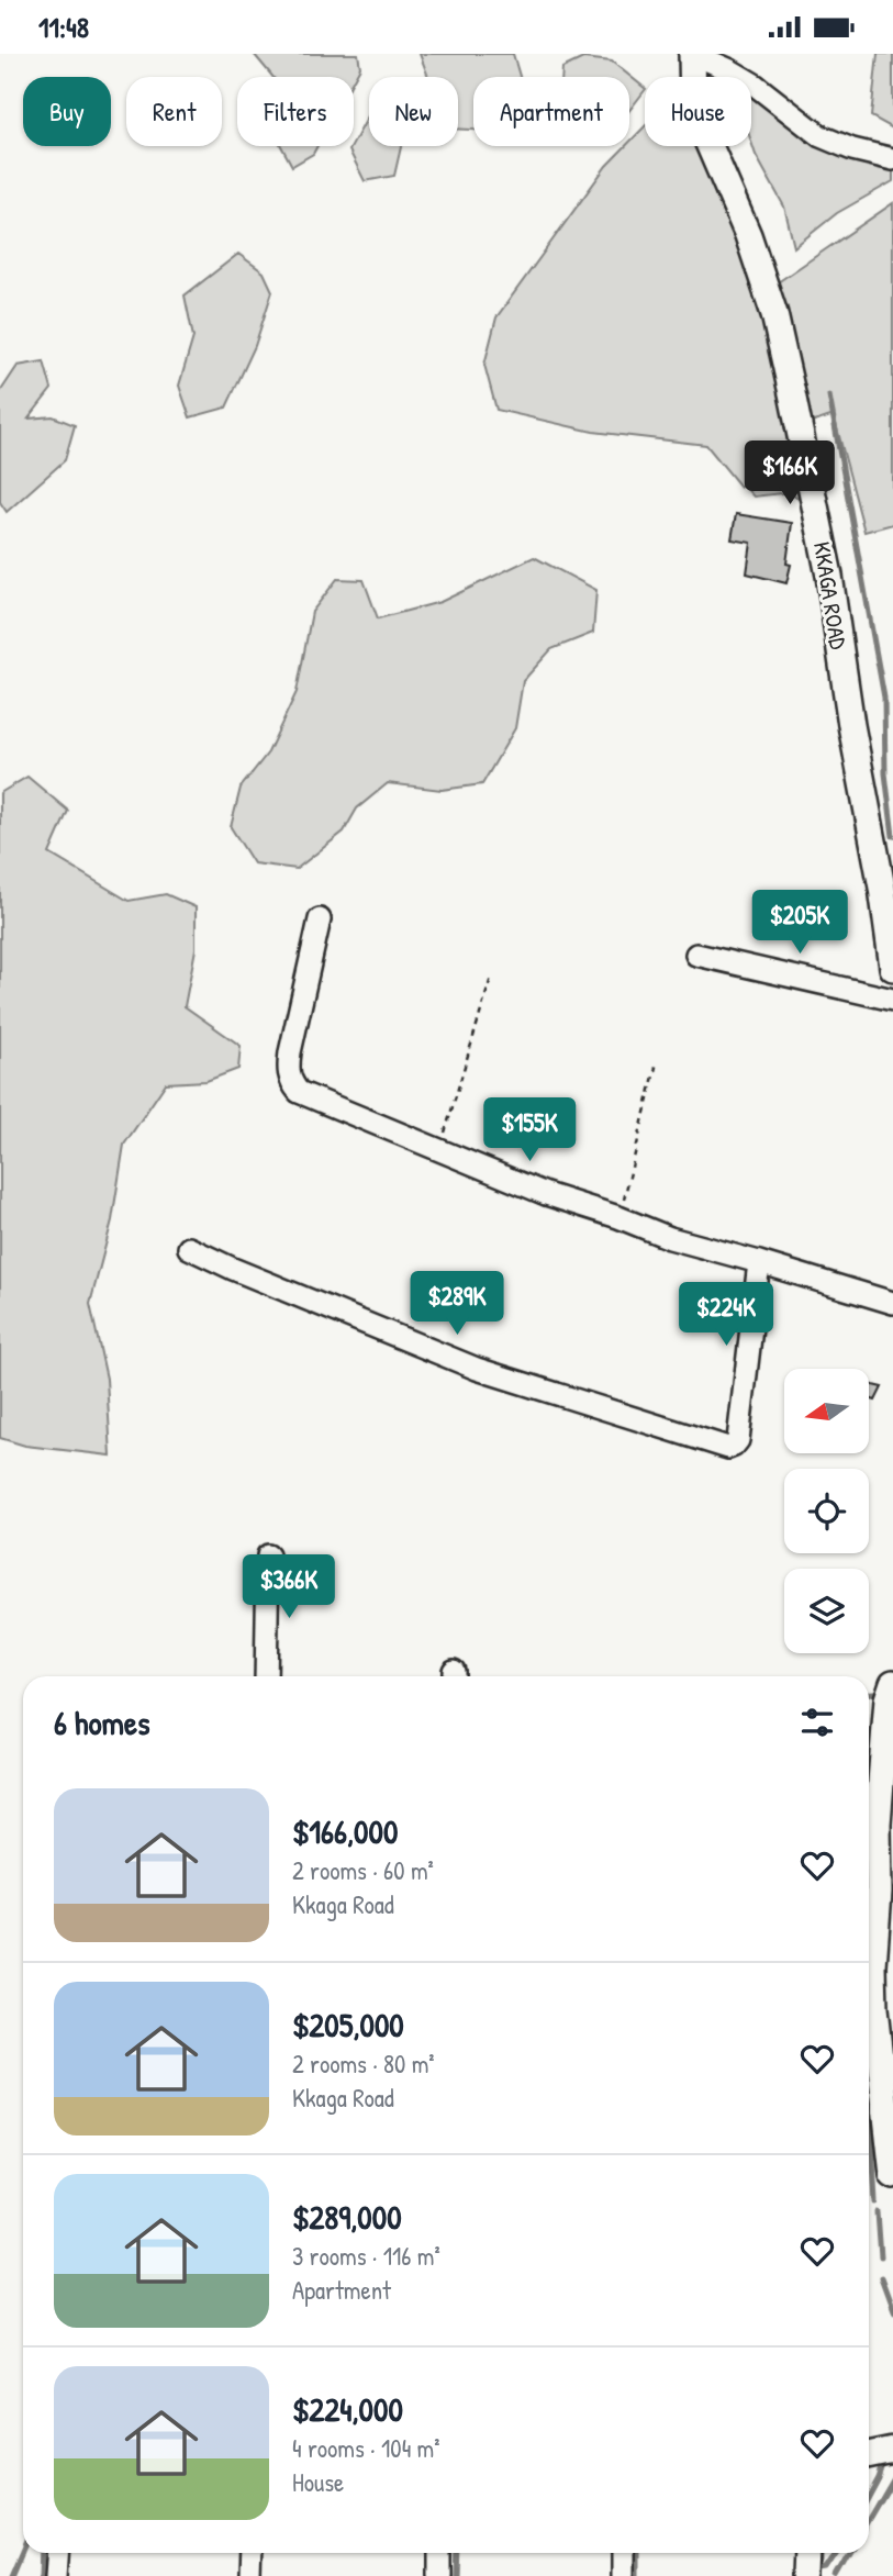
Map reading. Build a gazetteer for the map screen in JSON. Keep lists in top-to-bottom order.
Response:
{
  "streets": {
    "street": ["KKAGA ROAD"]
  },
  "north": "left",
  "page": {
    "status": "11:48",
    "chip": [
      "Buy",
      "Rent",
      "Filters",
      "New",
      "Apartment",
      "House"
    ],
    "price": [
      "$166K",
      "$205K",
      "$155K",
      "$289K",
      "$224K",
      "$366K"
    ],
    "heading": "6 homes",
    "list": [
      {
        "name": "$166,000",
        "note": "2 rooms · 60 m² · Kkaga Road"
      },
      {
        "name": "$205,000",
        "note": "2 rooms · 80 m² · Kkaga Road"
      },
      {
        "name": "$289,000",
        "note": "3 rooms · 116 m² · Apartment"
      },
      {
        "name": "$224,000",
        "note": "4 rooms · 104 m² · House"
      }
    ]
  }
}
